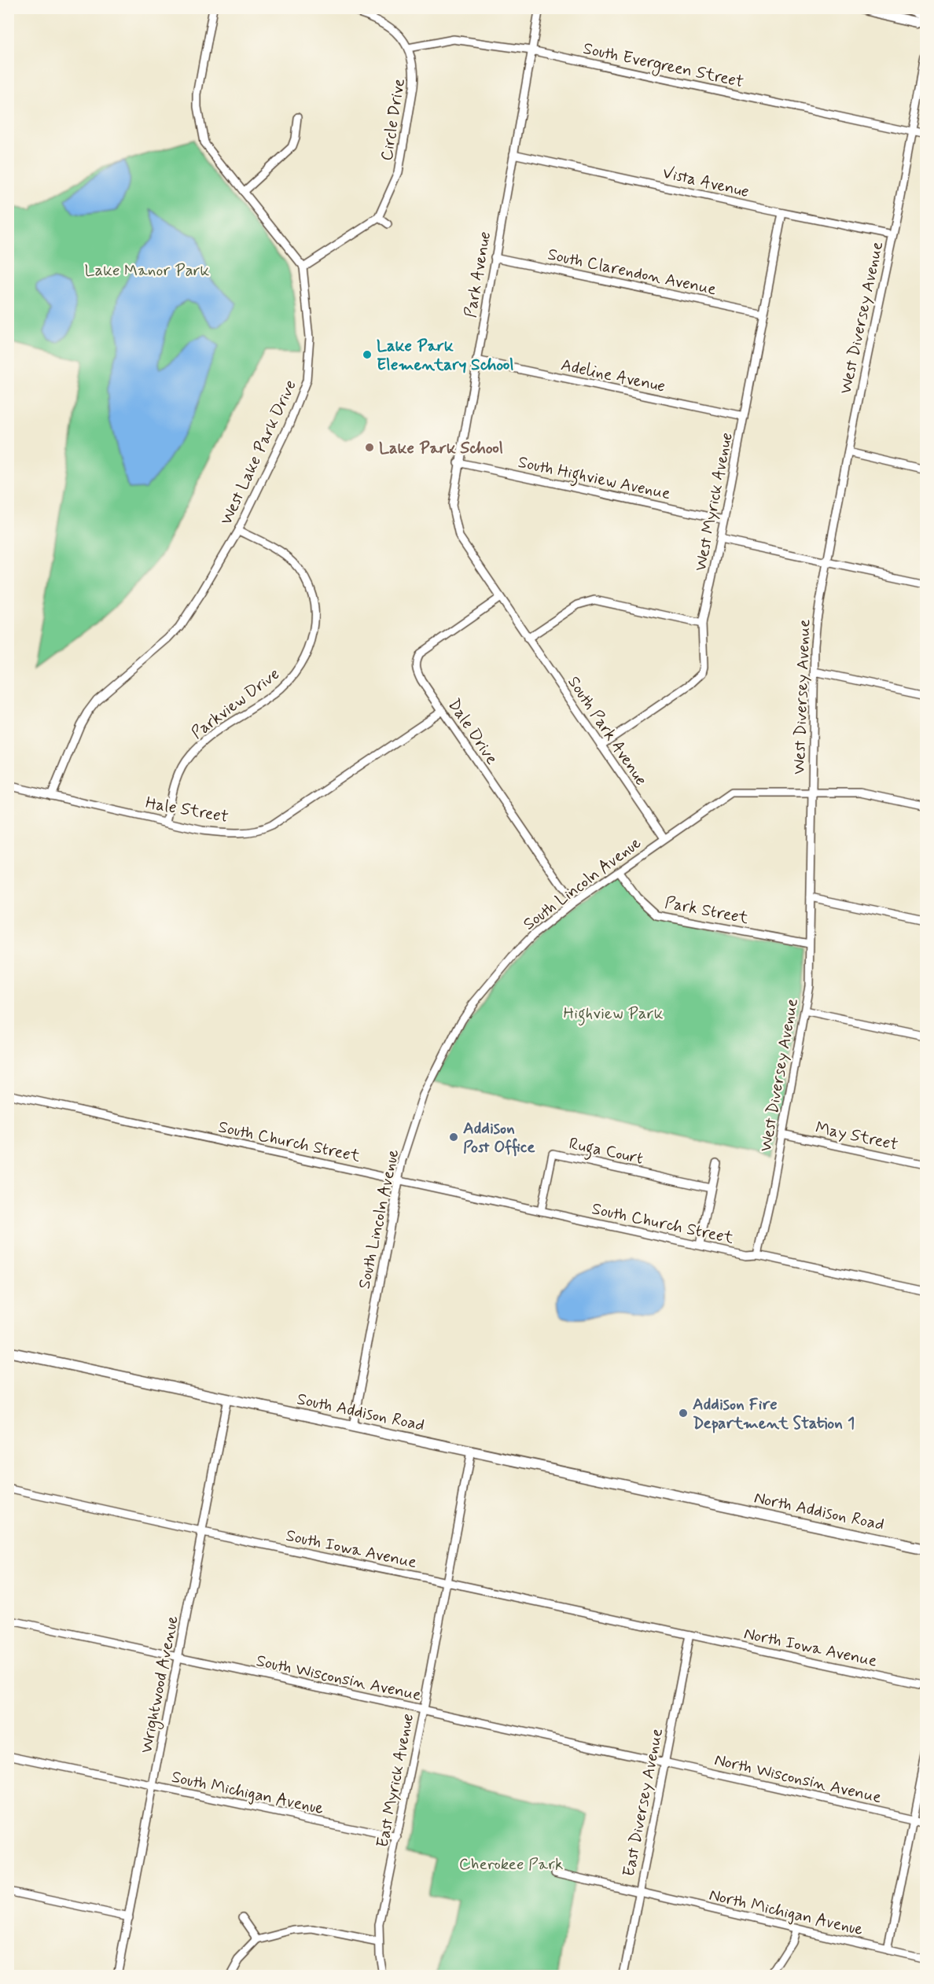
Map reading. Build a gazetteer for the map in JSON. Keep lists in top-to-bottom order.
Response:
{
  "streets": {
    "street": [
      "South Evergreen Street",
      "Circle Drive",
      "Vista Avenue",
      "South Clarendon Avenue",
      "Park Avenue",
      "West Diversey Avenue",
      "Adeline Avenue",
      "West Lake Park Drive",
      "South Highview Avenue",
      "West Myrick Avenue",
      "Parkview Drive",
      "South Park Avenue",
      "Dale Drive",
      "Hale Street",
      "South Lincoln Avenue",
      "Park Street",
      "May Street",
      "South Church Street",
      "Ruga Court",
      "South Addison Road",
      "North Addison Road",
      "South Iowa Avenue",
      "North Iowa Avenue",
      "South Wisconsin Avenue",
      "Wrightwood Avenue",
      "North Wisconsin Avenue",
      "East Myrick Avenue",
      "South Michigan Avenue",
      "East Diversey Avenue",
      "North Michigan Avenue"
    ]
  },
  "crossings": [
    ["South Evergreen Street", "Circle Drive"],
    ["South Evergreen Street", "Park Avenue"],
    ["South Evergreen Street", "West Diversey Avenue"],
    ["Vista Avenue", "Park Avenue"],
    ["Vista Avenue", "West Diversey Avenue"],
    ["Vista Avenue", "West Myrick Avenue"],
    ["South Clarendon Avenue", "Park Avenue"],
    ["South Clarendon Avenue", "West Myrick Avenue"],
    ["Park Avenue", "Adeline Avenue"],
    ["Park Avenue", "South Highview Avenue"],
    ["Park Avenue", "South Park Avenue"],
    ["Park Avenue", "Dale Drive"],
    ["West Diversey Avenue", "South Lincoln Avenue"],
    ["West Diversey Avenue", "Park Street"],
    ["West Diversey Avenue", "May Street"],
    ["West Diversey Avenue", "South Church Street"],
    ["Adeline Avenue", "West Myrick Avenue"],
    ["West Lake Park Drive", "Parkview Drive"],
    ["West Lake Park Drive", "Hale Street"],
    ["South Highview Avenue", "West Myrick Avenue"],
    ["West Myrick Avenue", "South Park Avenue"],
    ["Parkview Drive", "Hale Street"],
    ["South Park Avenue", "South Lincoln Avenue"],
    ["Dale Drive", "Hale Street"],
    ["Dale Drive", "South Lincoln Avenue"],
    ["South Lincoln Avenue", "Park Street"],
    ["South Lincoln Avenue", "South Church Street"],
    ["South Lincoln Avenue", "South Addison Road"],
    ["South Church Street", "Ruga Court"],
    ["South Addison Road", "North Addison Road"],
    ["South Addison Road", "Wrightwood Avenue"],
    ["South Addison Road", "East Myrick Avenue"],
    ["South Iowa Avenue", "North Iowa Avenue"],
    ["South Iowa Avenue", "Wrightwood Avenue"],
    ["South Iowa Avenue", "East Myrick Avenue"],
    ["South Iowa Avenue", "East Diversey Avenue"],
    ["North Iowa Avenue", "East Diversey Avenue"],
    ["South Wisconsin Avenue", "Wrightwood Avenue"],
    ["South Wisconsin Avenue", "North Wisconsin Avenue"],
    ["South Wisconsin Avenue", "East Myrick Avenue"],
    ["South Wisconsin Avenue", "East Diversey Avenue"],
    ["Wrightwood Avenue", "South Michigan Avenue"],
    ["North Wisconsin Avenue", "East Diversey Avenue"],
    ["East Myrick Avenue", "South Michigan Avenue"],
    ["East Diversey Avenue", "North Michigan Avenue"]
  ],
  "parks": ["Lake Manor Park", "Highview Park", "Cherokee Park"],
  "places": [
    "Lake Park Elementary School",
    "Lake Park School",
    "Addison Post Office",
    "Addison Fire Department Station 1"
  ]
}
